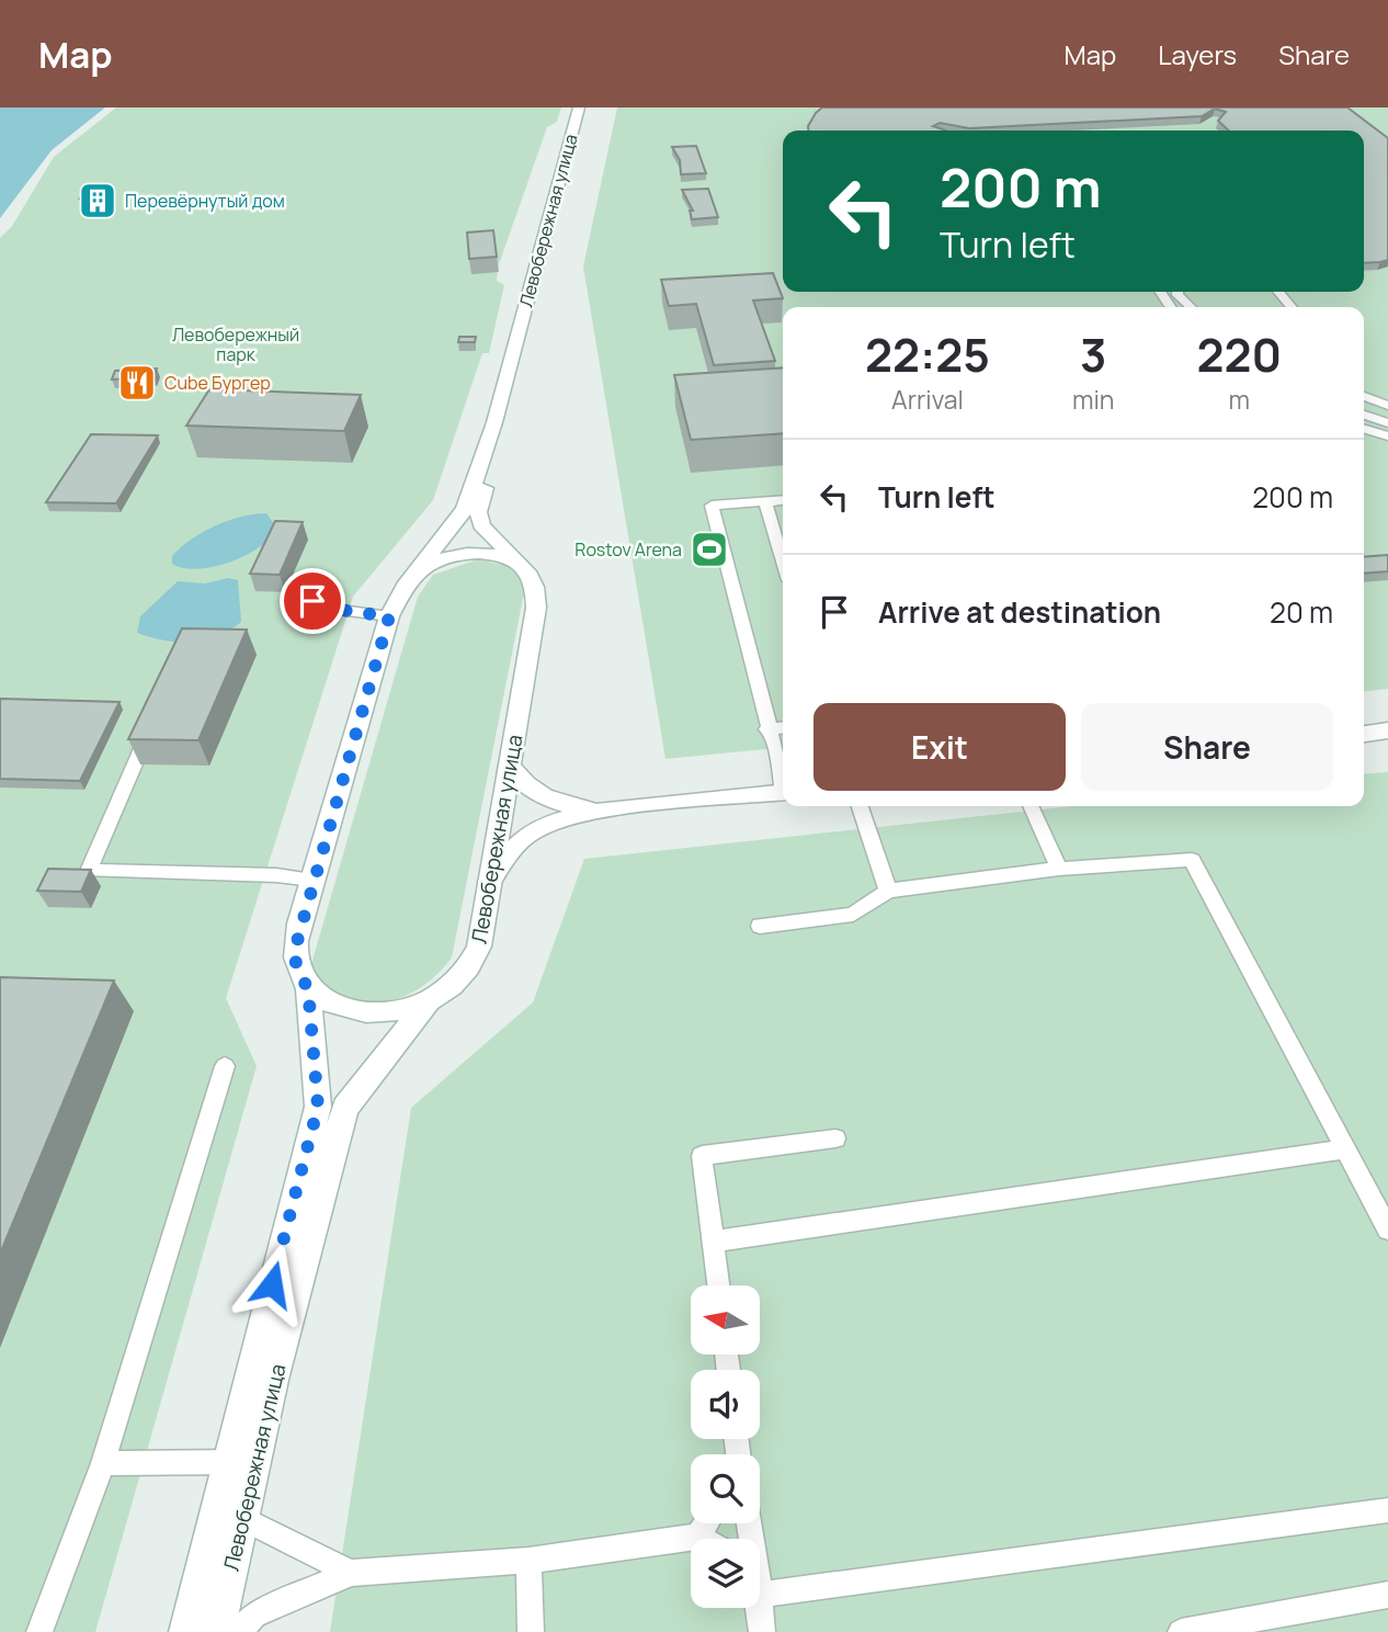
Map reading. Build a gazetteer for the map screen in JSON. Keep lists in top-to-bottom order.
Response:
{
  "streets": {
    "main road": ["Левобережная улица"]
  },
  "parks": ["Левобережный парк"],
  "places": {
    "building": ["Перевёрнутый дом"],
    "restaurant": ["Cube Бургер"],
    "sports": ["Rostov Arena"]
  },
  "north": "left",
  "page": {
    "header": "Map",
    "nav": ["Map", "Layers", "Share"],
    "turn": ["200 m", "Turn left"],
    "eta": [
      "22:25",
      "Arrival",
      "3",
      "min",
      "220",
      "m"
    ],
    "list": [
      {
        "name": "Turn left",
        "value": "200 m"
      },
      {
        "name": "Arrive at destination",
        "value": "20 m"
      }
    ],
    "buttons": ["Exit", "Share"]
  }
}
